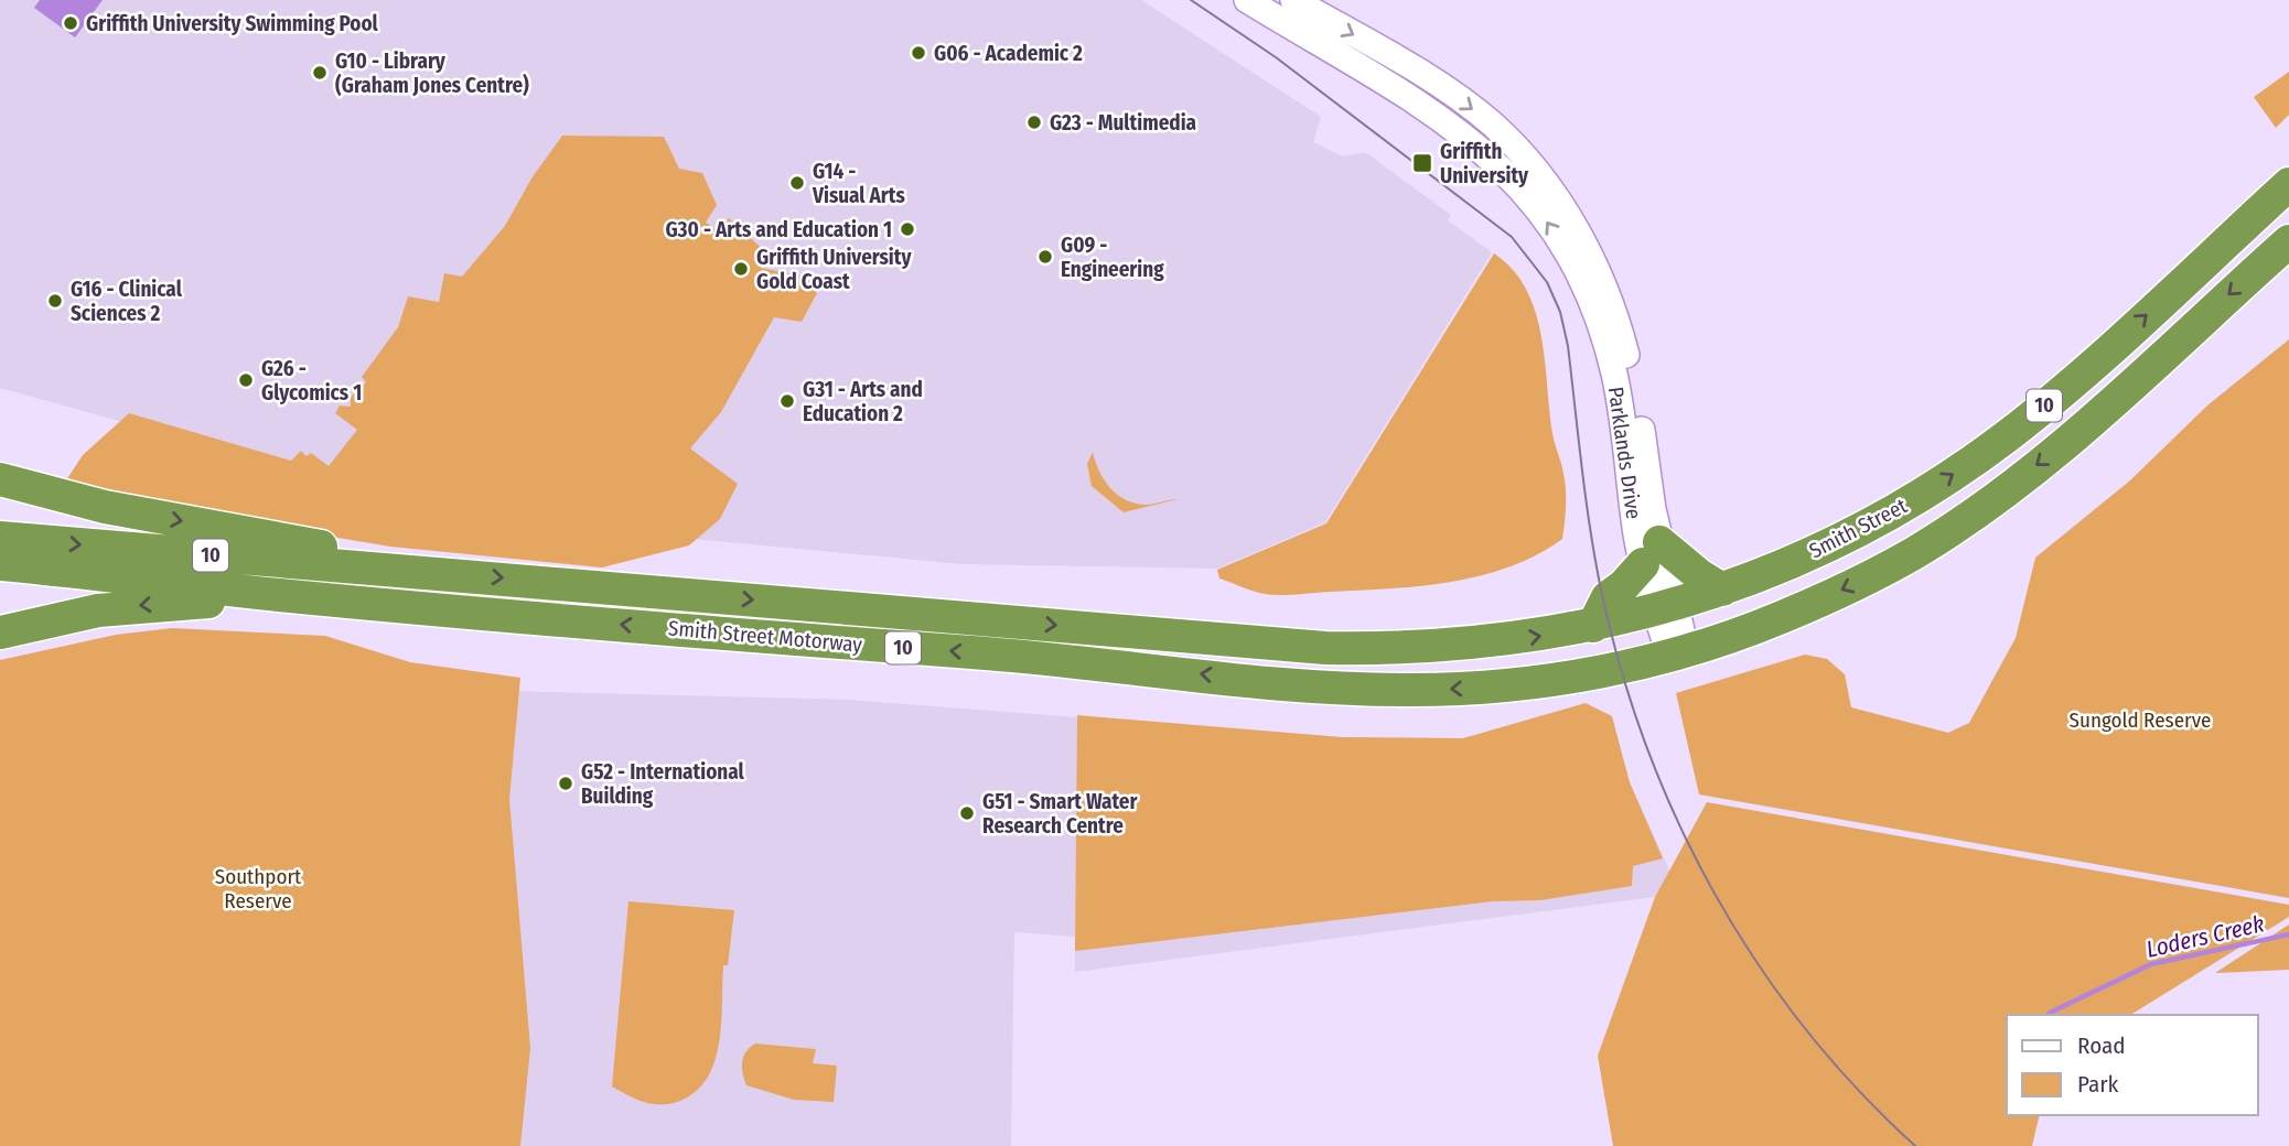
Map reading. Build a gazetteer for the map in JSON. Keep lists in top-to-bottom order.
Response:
{
  "streets": {
    "highway": ["10", "Smith Street", "Smith Street Motorway"],
    "street": ["Parklands Drive"]
  },
  "crossings": [
    ["10", "Parklands Drive"],
    ["10", "Smith Street Motorway"],
    ["Parklands Drive", "Smith Street"],
    ["Parklands Drive", "Smith Street Motorway"],
    ["Smith Street", "Smith Street Motorway"]
  ],
  "water": ["Loders Creek"],
  "parks": ["Sungold Reserve", "Southport Reserve"],
  "places": {
    "other": [
      "Griffith University Swimming Pool",
      "G06 - Academic 2",
      "G10 - Library (Graham Jones Centre)",
      "G23 - Multimedia",
      "G14 - Visual Arts",
      "G30 - Arts and Education 1",
      "G09 - Engineering",
      "Griffith University Gold Coast",
      "G16 - Clinical Sciences 2",
      "G26 - Glycomics 1",
      "G31 - Arts and Education 2",
      "G52 - International Building",
      "G51 - Smart Water Research Centre"
    ],
    "transit": ["Griffith University"]
  },
  "legend": ["Road", "Park"]
}
